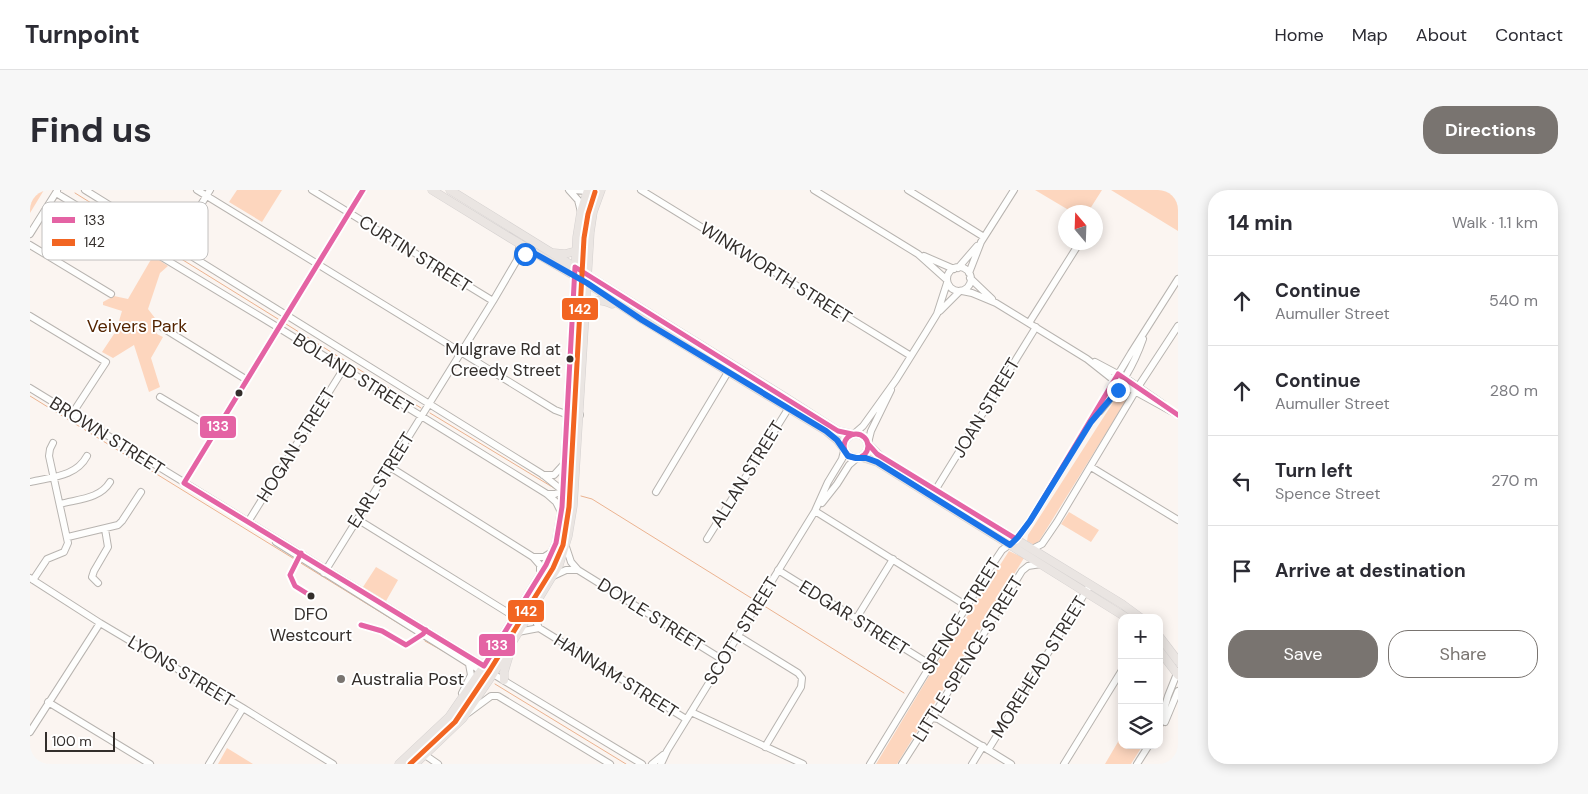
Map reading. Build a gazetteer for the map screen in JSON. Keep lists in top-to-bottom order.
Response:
{
  "streets": {
    "main road": ["BROWN STREET", "SPENCE STREET"],
    "street": [
      "CURTIN STREET",
      "WINKWORTH STREET",
      "BOLAND STREET",
      "JOAN STREET",
      "HOGAN STREET",
      "ALLAN STREET",
      "EARL STREET",
      "DOYLE STREET",
      "EDGAR STREET",
      "SCOTT STREET",
      "LITTLE SPENCE STREET",
      "MOREHEAD STREET",
      "LYONS STREET",
      "HANNAM STREET"
    ]
  },
  "crossings": [
    ["CURTIN STREET", "EARL STREET"],
    ["BOLAND STREET", "HOGAN STREET"],
    ["BOLAND STREET", "EARL STREET"],
    ["BROWN STREET", "HOGAN STREET"],
    ["BROWN STREET", "EARL STREET"],
    ["DOYLE STREET", "SCOTT STREET"],
    ["SPENCE STREET", "EDGAR STREET"],
    ["EDGAR STREET", "SCOTT STREET"],
    ["SCOTT STREET", "HANNAM STREET"]
  ],
  "parks": ["Veivers Park"],
  "places": ["Mulgrave Rd at Creedy Street", "DFO Westcourt", "Australia Post"],
  "lines": ["transit line 133", "transit line 142"],
  "legend": ["133", "142"],
  "scale_bar": "100 m",
  "north": "top",
  "page": {
    "header": "Turnpoint",
    "nav": [
      "Home",
      "Map",
      "About",
      "Contact"
    ],
    "buttons": [
      "Directions",
      ["Save", "Share"]
    ],
    "title": "Find us",
    "heading": ["14 min", "Walk · 1.1 km"],
    "list": [
      ["Continue", "Aumuller Street", "540 m"],
      ["Continue", "Aumuller Street", "280 m"],
      ["Turn left", "Spence Street", "270 m"],
      "Arrive at destination"
    ],
    "map_buttons": ["+", "−"],
    "scale": "100 m"
  }
}
